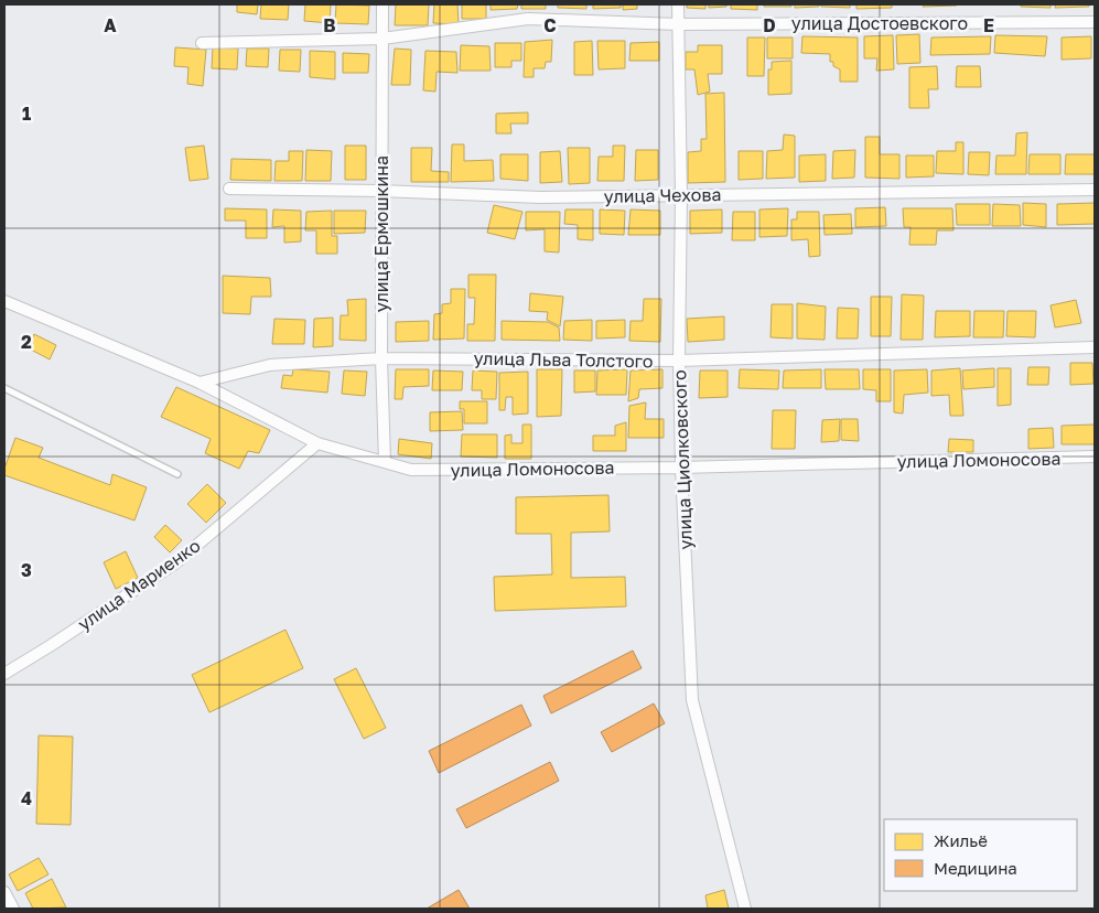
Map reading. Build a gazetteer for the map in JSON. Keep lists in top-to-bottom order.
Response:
{
  "streets": {
    "street": [
      "улица Достоевского",
      "улица Чехова",
      "улица Ермошкина",
      "улица Льва Толстого",
      "улица Циолковского",
      "улица Ломоносова",
      "улица Мариенко"
    ]
  },
  "crossings": [
    ["улица Достоевского", "улица Ермошкина"],
    ["улица Достоевского", "улица Циолковского"],
    ["улица Чехова", "улица Ермошкина"],
    ["улица Чехова", "улица Циолковского"],
    ["улица Ермошкина", "улица Льва Толстого"],
    ["улица Ермошкина", "улица Ломоносова"],
    ["улица Льва Толстого", "улица Циолковского"],
    ["улица Льва Толстого", "улица Ломоносова"],
    ["улица Циолковского", "улица Ломоносова"],
    ["улица Ломоносова", "улица Мариенко"]
  ],
  "legend": ["Жильё", "Медицина"],
  "grid": {
    "columns": [
      "A",
      "B",
      "C",
      "D",
      "E"
    ],
    "rows": [
      "1",
      "2",
      "3",
      "4"
    ]
  }
}
